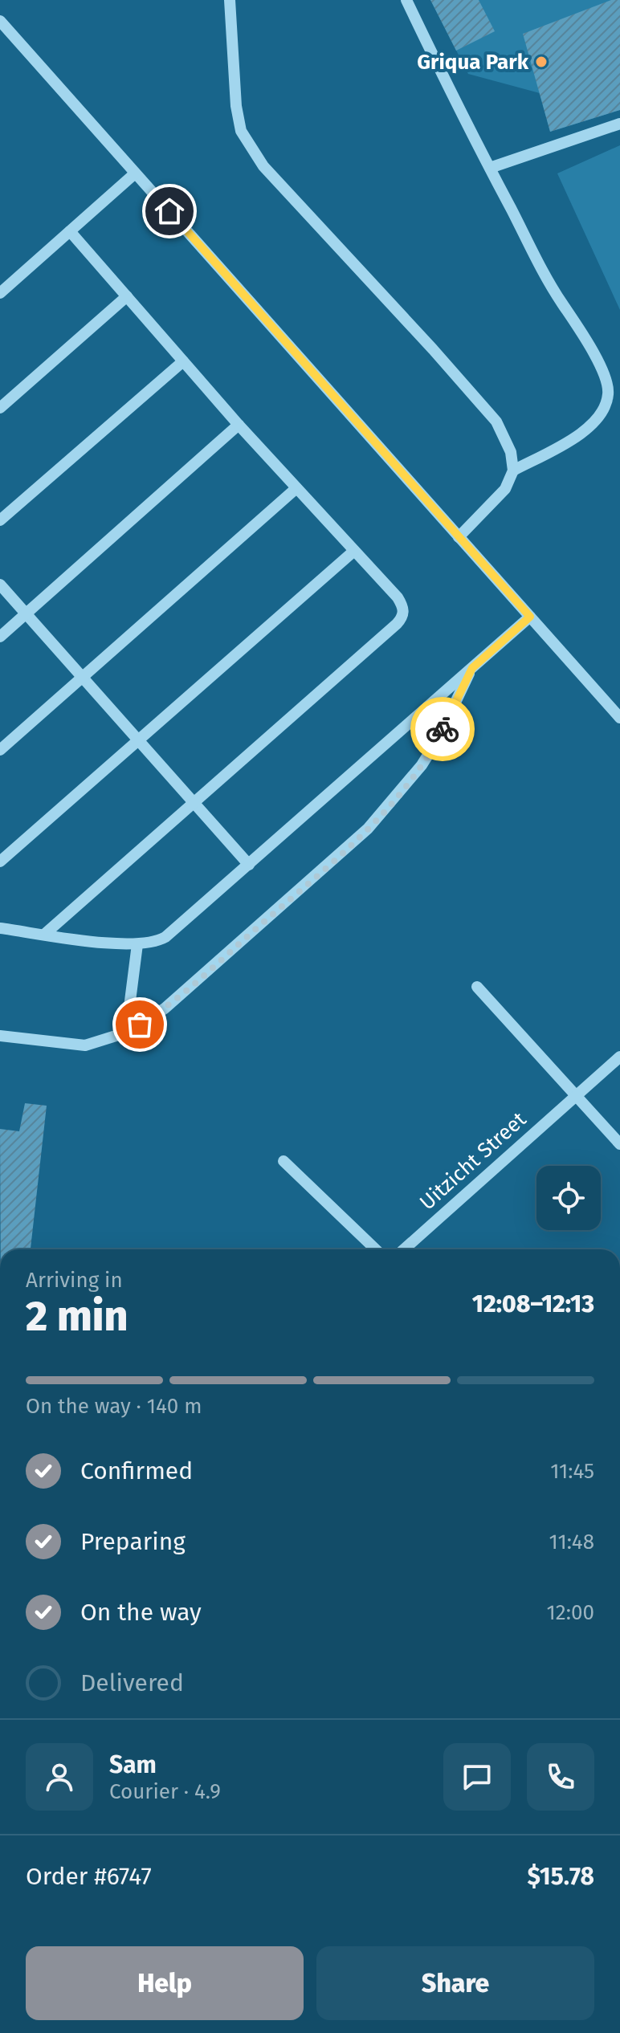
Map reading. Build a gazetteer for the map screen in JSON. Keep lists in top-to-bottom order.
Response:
{
  "streets": {
    "street": ["Uitzicht Street"]
  },
  "places": ["Griqua Park"],
  "page": {
    "heading": ["2 min", "Arriving in", "12:08–12:13"],
    "panel": [
      "Sam",
      "Courier · 4.9",
      "Order #6747",
      "$15.78"
    ],
    "bar": "On the way · 140 m",
    "list": [
      ["Confirmed", "11:45"],
      ["Preparing", "11:48"],
      ["On the way", "12:00"],
      "Delivered"
    ],
    "buttons": ["Help", "Share"]
  }
}
